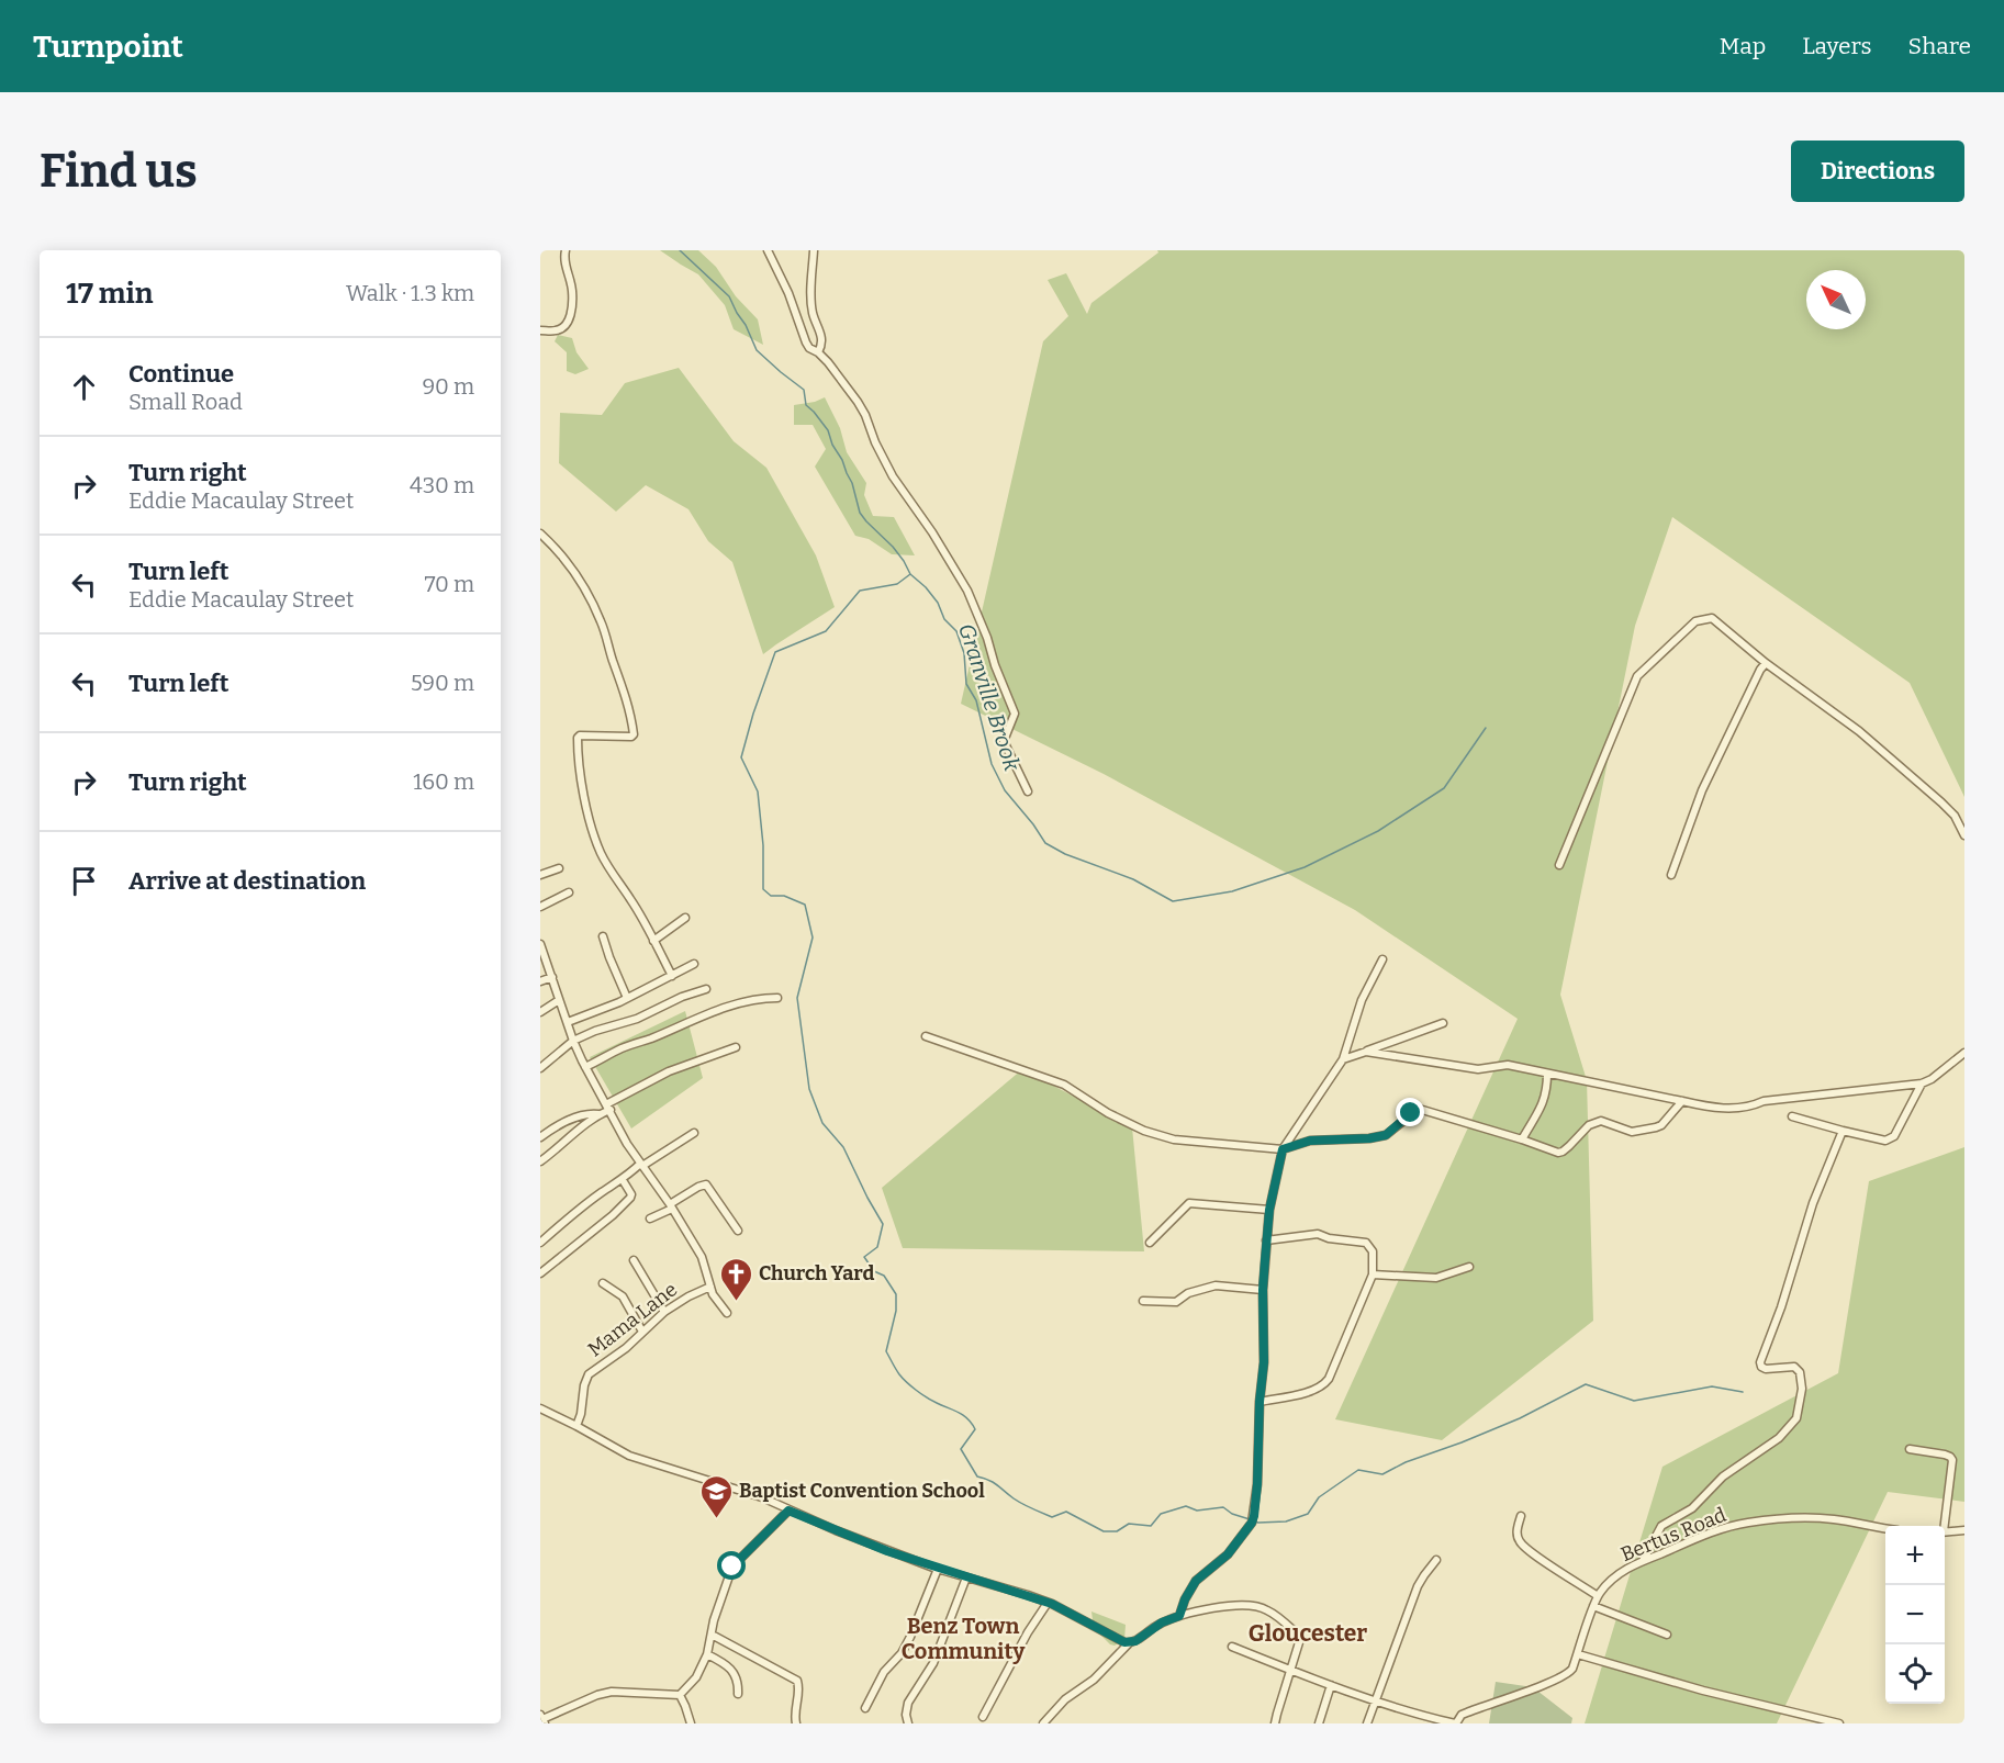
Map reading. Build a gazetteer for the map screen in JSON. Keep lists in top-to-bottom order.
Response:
{
  "streets": {
    "street": ["Mama Lane", "Bertus Road"]
  },
  "districts": ["Benz Town Community", "Gloucester"],
  "water": ["Granville Brook"],
  "places": {
    "church": ["Church Yard"],
    "school or university": ["Baptist Convention School"]
  },
  "north": "top left",
  "page": {
    "header": "Turnpoint",
    "nav": ["Map", "Layers", "Share"],
    "buttons": "Directions",
    "title": "Find us",
    "heading": ["17 min", "Walk · 1.3 km"],
    "list": [
      ["Continue", "Small Road", "90 m"],
      ["Turn right", "Eddie Macaulay Street", "430 m"],
      ["Turn left", "Eddie Macaulay Street", "70 m"],
      ["Turn left", "590 m"],
      ["Turn right", "160 m"],
      "Arrive at destination"
    ],
    "map_buttons": ["+", "−"]
  }
}
